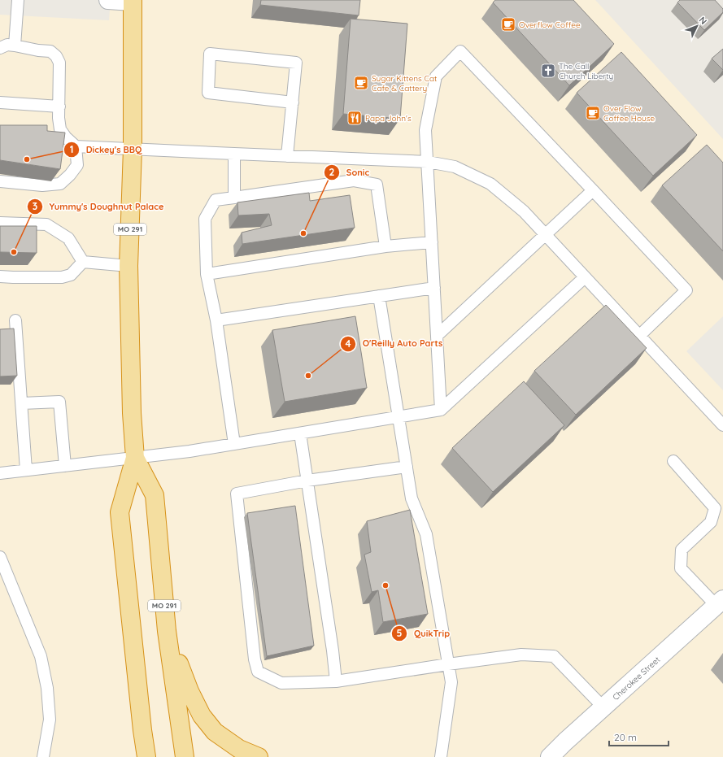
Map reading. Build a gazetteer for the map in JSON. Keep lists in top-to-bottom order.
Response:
{
  "streets": {
    "highway": ["MO 291"],
    "street": ["Cherokee Street"]
  },
  "places": {
    "cafe": ["Overflow Coffee", "Sugar Kittens Cat Cafe & Cattery", "Over Flow Coffee House"],
    "church": ["The Call Church Liberty"],
    "restaurant": ["Papa John's"],
    "other": [
      "Dickey's BBQ",
      "Sonic",
      "Yummy's Doughnut Palace",
      "O'Reilly Auto Parts",
      "QuikTrip"
    ]
  },
  "scale_bar": "20 m",
  "north": "top right"
}
